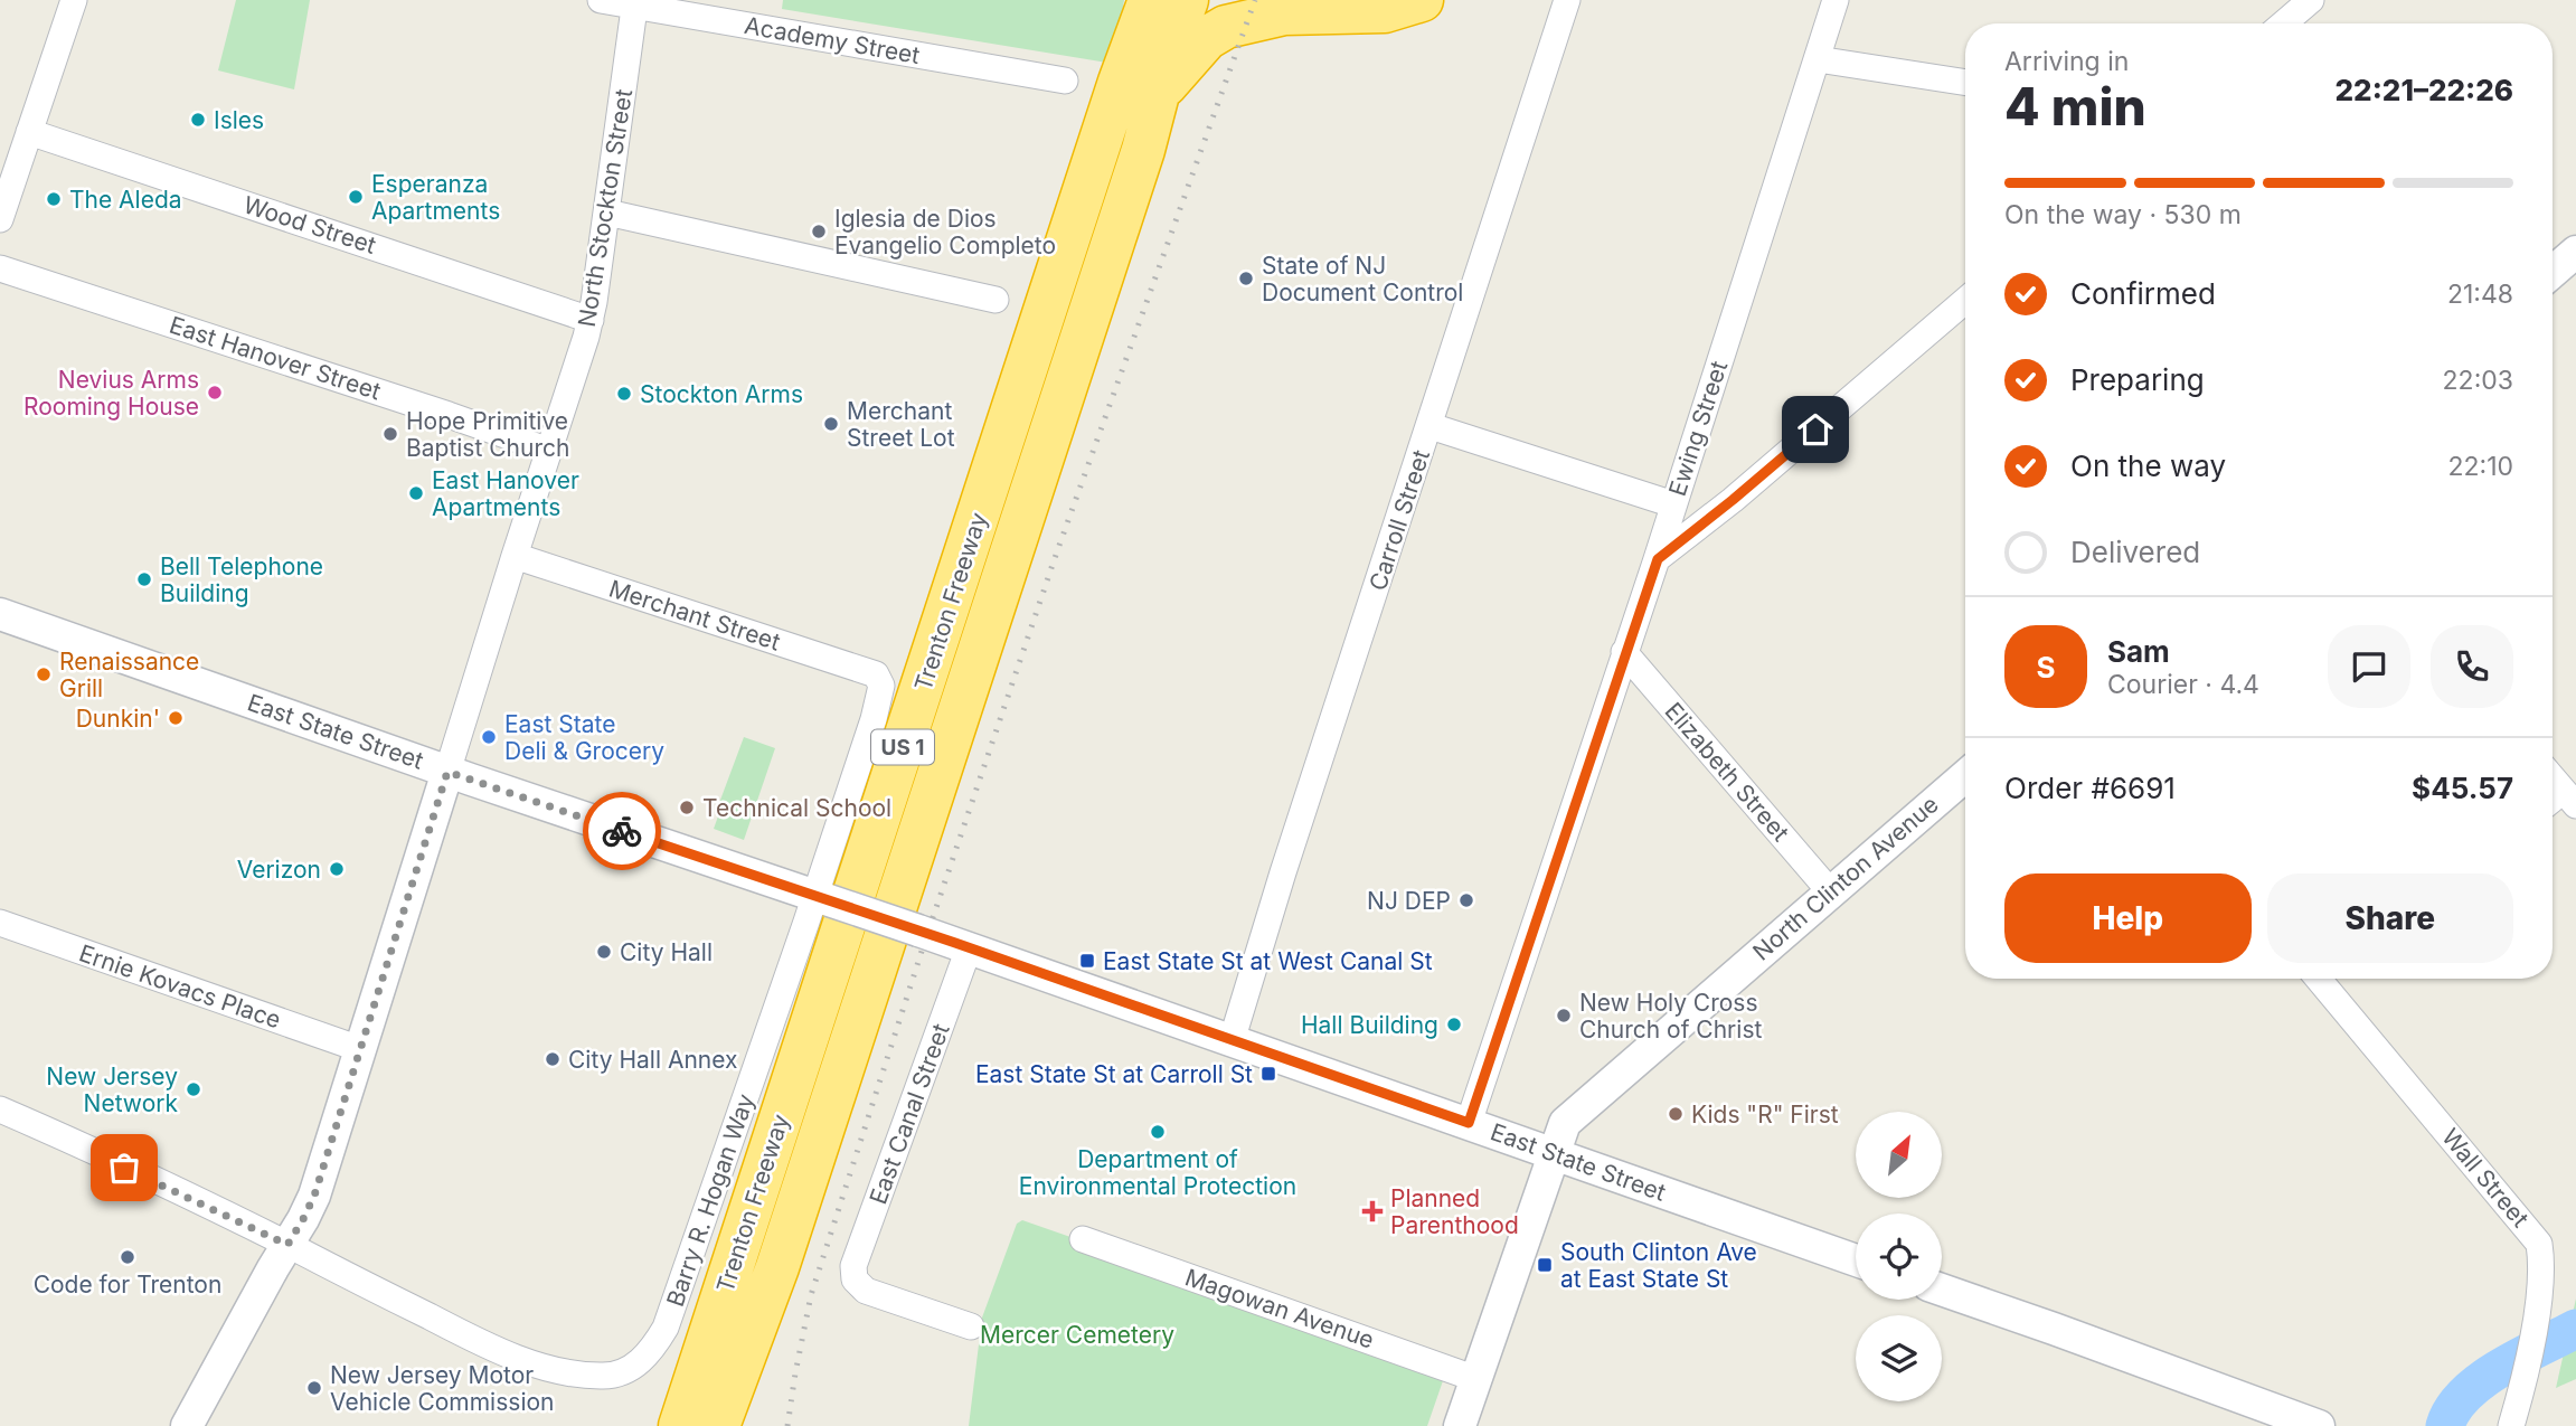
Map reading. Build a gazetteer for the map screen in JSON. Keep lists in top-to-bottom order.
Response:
{
  "streets": {
    "highway": ["Trenton Freeway", "US 1"],
    "street": [
      "Academy Street",
      "North Stockton Street",
      "Wood Street",
      "East Hanover Street",
      "Ewing Street",
      "Carroll Street",
      "Merchant Street",
      "East State Street",
      "Elizabeth Street",
      "North Clinton Avenue",
      "Ernie Kovacs Place",
      "East Canal Street",
      "Wall Street",
      "Barry R. Hogan Way",
      "Magowan Avenue"
    ]
  },
  "crossings": [
    ["Academy Street", "North Stockton Street"],
    ["North Stockton Street", "Wood Street"],
    ["North Stockton Street", "East Hanover Street"],
    ["North Stockton Street", "Merchant Street"],
    ["North Stockton Street", "East State Street"],
    ["Ewing Street", "East State Street"],
    ["Ewing Street", "Elizabeth Street"],
    ["Carroll Street", "East State Street"],
    ["Merchant Street", "Barry R. Hogan Way"],
    ["East State Street", "North Clinton Avenue"],
    ["East State Street", "East Canal Street"],
    ["East State Street", "Barry R. Hogan Way"],
    ["Elizabeth Street", "North Clinton Avenue"],
    ["North Clinton Avenue", "Magowan Avenue"]
  ],
  "parks": ["Mercer Cemetery"],
  "places": {
    "other": [
      "Isles",
      "Esperanza Apartments",
      "The Aleda",
      "Iglesia de Dios Evangelio Completo",
      "State of NJ Document Control",
      "Nevius Arms Rooming House",
      "Stockton Arms",
      "Merchant Street Lot",
      "Hope Primitive Baptist Church",
      "East Hanover Apartments",
      "Bell Telephone Building",
      "Renaissance Grill",
      "Dunkin'",
      "East State Deli & Grocery",
      "Technical School",
      "Verizon",
      "NJ DEP",
      "City Hall",
      "New Holy Cross Church of Christ",
      "Hall Building",
      "City Hall Annex",
      "New Jersey Network",
      "Kids \"R\" First",
      "Department of Environmental Protection",
      "Code for Trenton",
      "New Jersey Motor Vehicle Commission"
    ],
    "transit": ["East State St at West Canal St", "East State St at Carroll St", "South Clinton Ave at East State St"],
    "health": ["Planned Parenthood"]
  },
  "north": "top right",
  "page": {
    "heading": ["4 min", "Arriving in", "22:21–22:26"],
    "panel": [
      "Sam",
      "Courier · 4.4",
      "Order #6691",
      "$45.57"
    ],
    "bar": "On the way · 530 m",
    "list": [
      ["Confirmed", "21:48"],
      ["Preparing", "22:03"],
      ["On the way", "22:10"],
      "Delivered"
    ],
    "round": "S",
    "buttons": ["Help", "Share"]
  }
}
